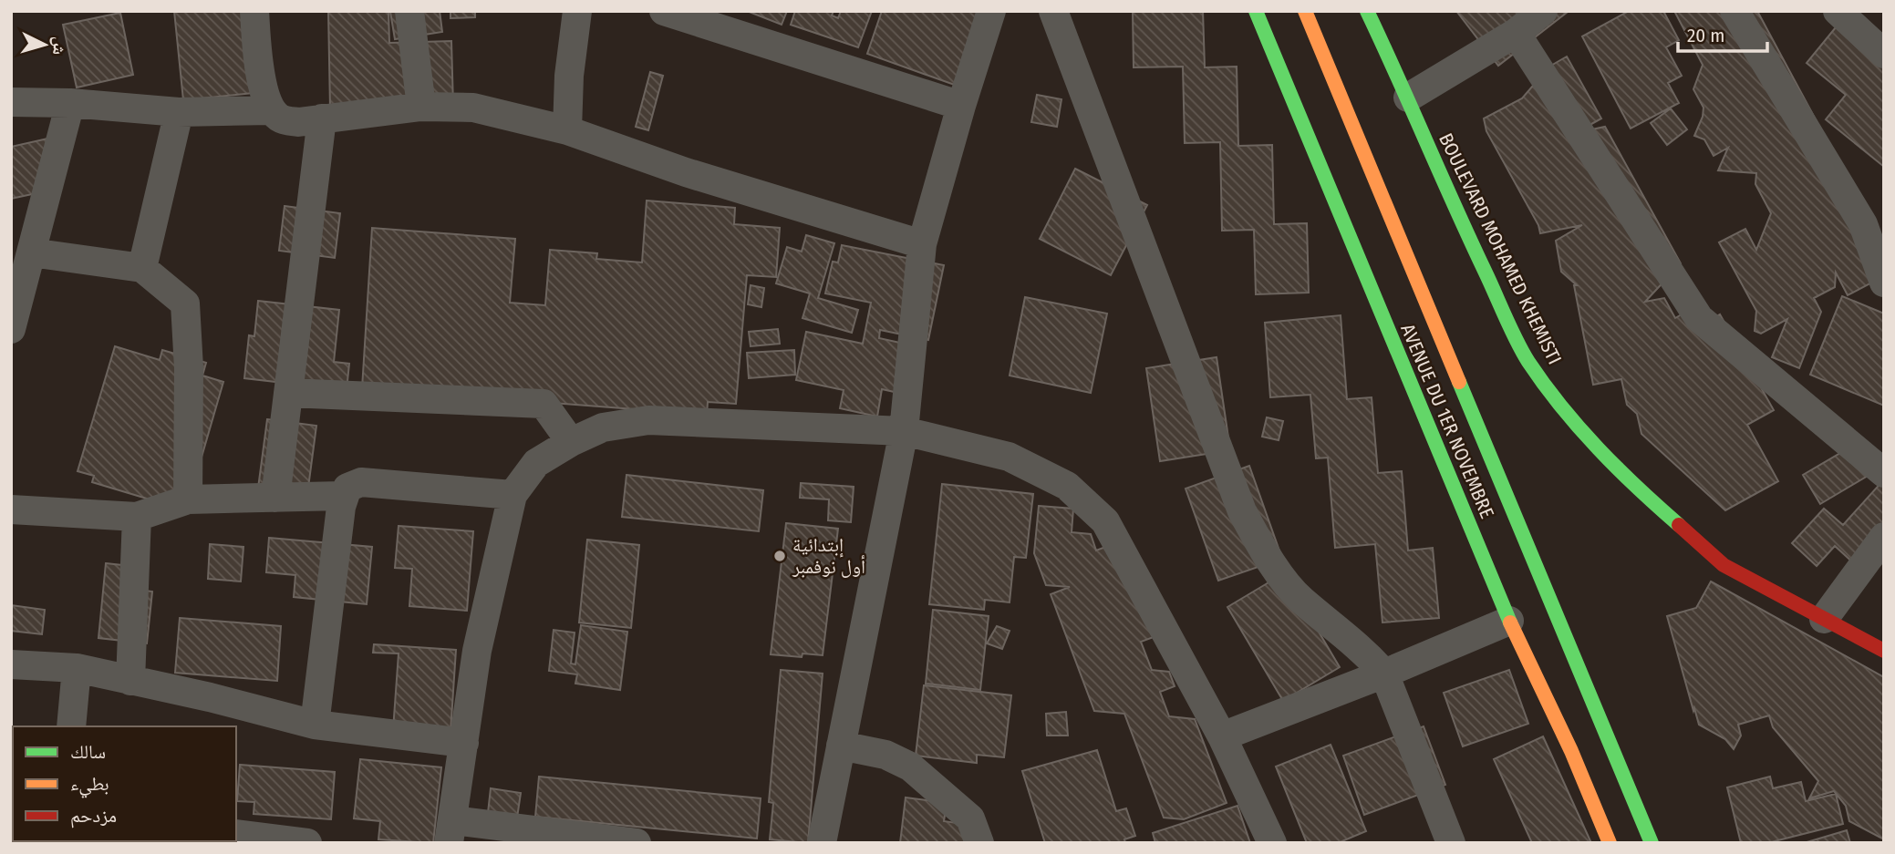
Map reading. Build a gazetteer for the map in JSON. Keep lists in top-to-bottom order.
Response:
{
  "streets": {
    "main road": ["BOULEVARD MOHAMED KHEMISTI", "AVENUE DU 1ER NOVEMBRE"]
  },
  "places": ["إبتدائية أول نوفمبر"],
  "legend": ["سالك", "بطيء", "مزدحم"],
  "scale_bar": "20 m",
  "north": "right"
}
